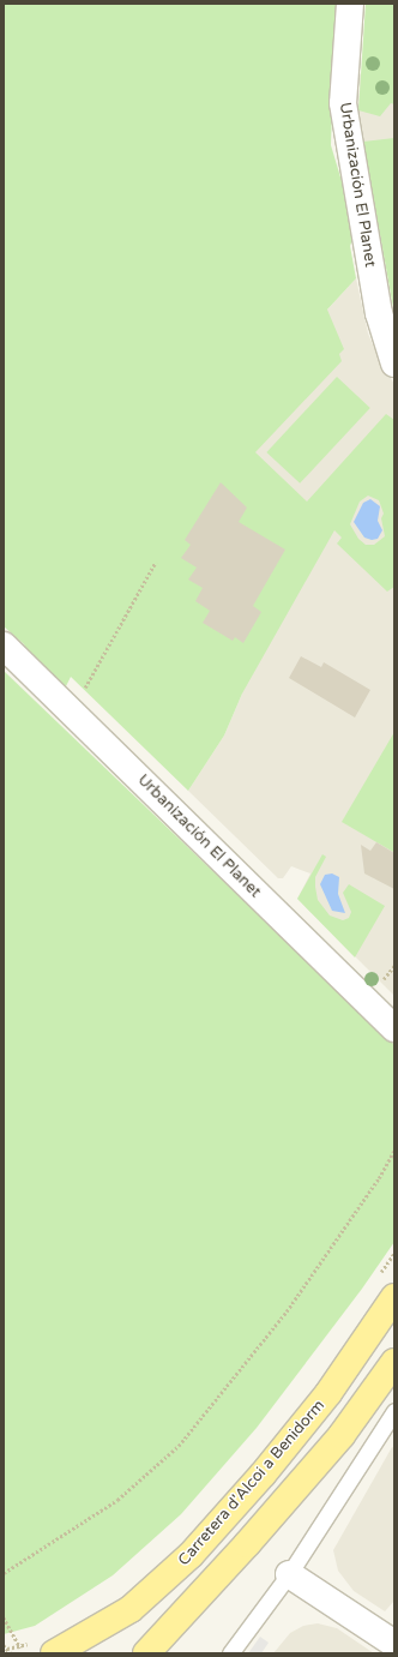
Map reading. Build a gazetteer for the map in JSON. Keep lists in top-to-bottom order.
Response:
{
  "streets": {
    "main road": ["Carretera d'Alcoi a Benidorm"],
    "street": ["Urbanización El Planet"]
  }
}
